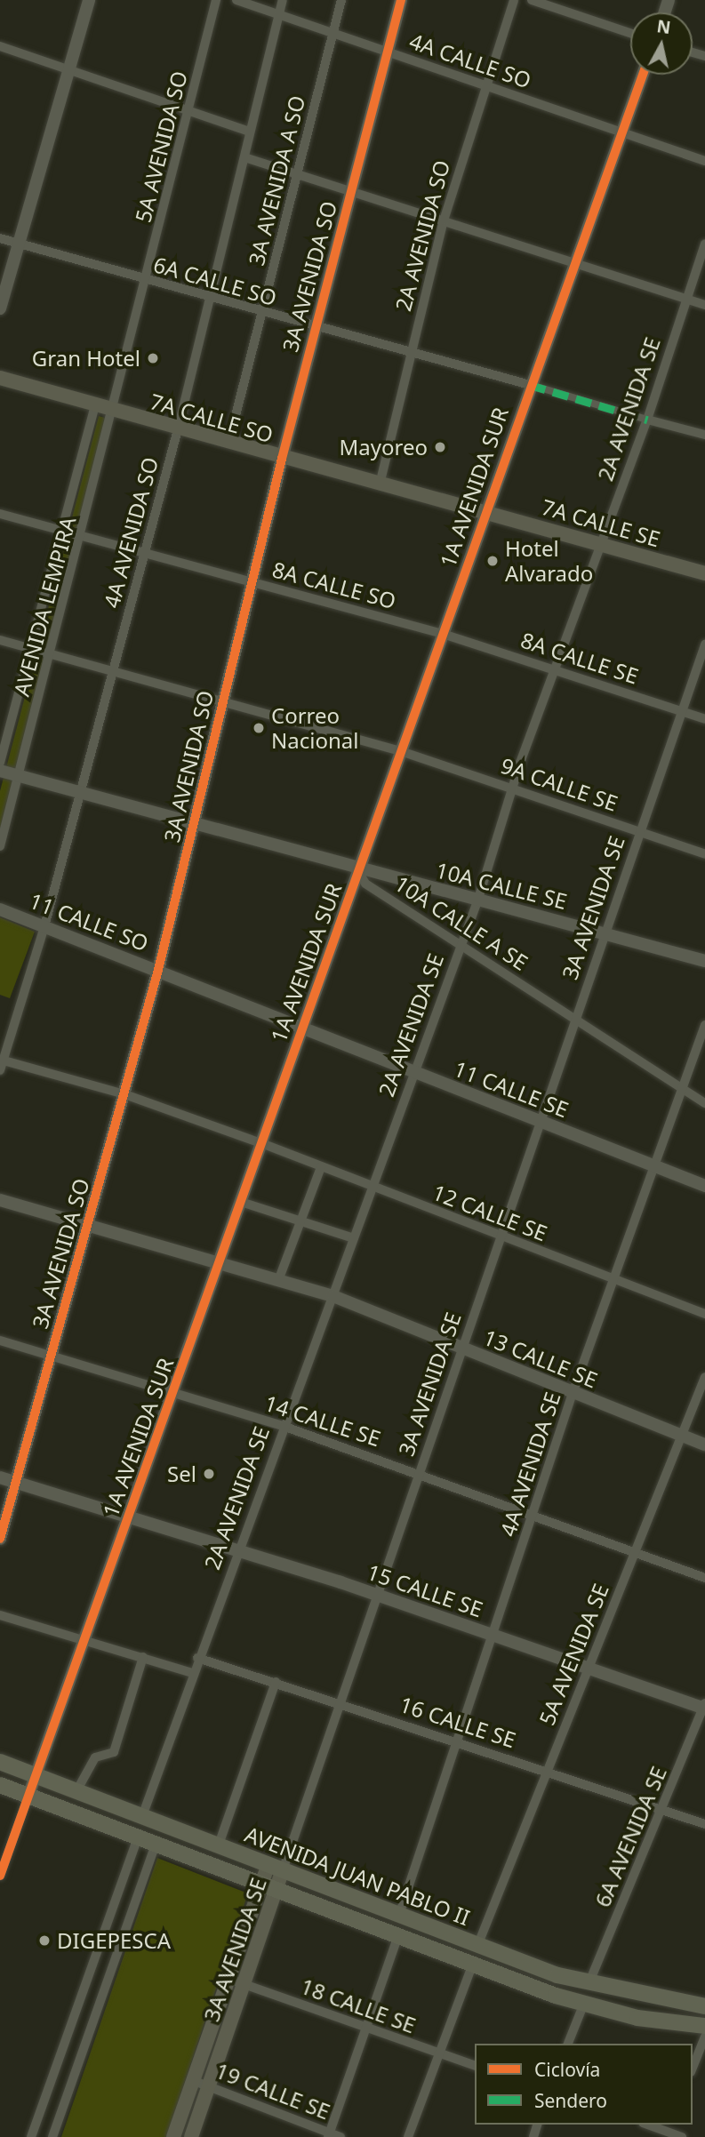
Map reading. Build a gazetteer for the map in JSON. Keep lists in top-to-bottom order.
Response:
{
  "streets": {
    "highway": ["AVENIDA JUAN PABLO II"],
    "main road": ["7A CALLE SO", "7A CALLE SE", "3A AVENIDA SE"],
    "street": [
      "4A CALLE SO",
      "5A AVENIDA SO",
      "3A AVENIDA A SO",
      "2A AVENIDA SO",
      "3A AVENIDA SO",
      "6A CALLE SO",
      "2A AVENIDA SE",
      "1A AVENIDA SUR",
      "4A AVENIDA SO",
      "8A CALLE SO",
      "AVENIDA LEMPIRA",
      "8A CALLE SE",
      "9A CALLE SE",
      "10A CALLE SE",
      "11 CALLE SO",
      "10A CALLE A SE",
      "11 CALLE SE",
      "12 CALLE SE",
      "13 CALLE SE",
      "14 CALLE SE",
      "4A AVENIDA SE",
      "15 CALLE SE",
      "5A AVENIDA SE",
      "16 CALLE SE",
      "6A AVENIDA SE",
      "18 CALLE SE",
      "19 CALLE SE"
    ]
  },
  "crossings": [
    ["4A CALLE SO", "3A AVENIDA A SO"],
    ["4A CALLE SO", "2A AVENIDA SO"],
    ["4A CALLE SO", "3A AVENIDA SO"],
    ["4A CALLE SO", "1A AVENIDA SUR"],
    ["4A CALLE SO", "4A AVENIDA SO"],
    ["5A AVENIDA SO", "6A CALLE SO"],
    ["5A AVENIDA SO", "7A CALLE SO"],
    ["5A AVENIDA SO", "AVENIDA LEMPIRA"],
    ["3A AVENIDA A SO", "6A CALLE SO"],
    ["3A AVENIDA A SO", "7A CALLE SO"],
    ["2A AVENIDA SO", "6A CALLE SO"],
    ["2A AVENIDA SO", "7A CALLE SO"],
    ["3A AVENIDA SO", "6A CALLE SO"],
    ["3A AVENIDA SO", "7A CALLE SO"],
    ["3A AVENIDA SO", "8A CALLE SO"],
    ["3A AVENIDA SO", "9A CALLE SE"],
    ["3A AVENIDA SO", "10A CALLE SE"],
    ["3A AVENIDA SO", "11 CALLE SO"],
    ["3A AVENIDA SO", "12 CALLE SE"],
    ["3A AVENIDA SO", "13 CALLE SE"],
    ["3A AVENIDA SO", "14 CALLE SE"],
    ["3A AVENIDA SO", "15 CALLE SE"],
    ["6A CALLE SO", "1A AVENIDA SUR"],
    ["6A CALLE SO", "4A AVENIDA SO"],
    ["2A AVENIDA SE", "7A CALLE SE"],
    ["2A AVENIDA SE", "8A CALLE SE"],
    ["2A AVENIDA SE", "9A CALLE SE"],
    ["2A AVENIDA SE", "10A CALLE SE"],
    ["2A AVENIDA SE", "10A CALLE A SE"],
    ["2A AVENIDA SE", "11 CALLE SE"],
    ["2A AVENIDA SE", "12 CALLE SE"],
    ["2A AVENIDA SE", "13 CALLE SE"],
    ["2A AVENIDA SE", "14 CALLE SE"],
    ["2A AVENIDA SE", "15 CALLE SE"],
    ["2A AVENIDA SE", "16 CALLE SE"],
    ["2A AVENIDA SE", "AVENIDA JUAN PABLO II"],
    ["7A CALLE SO", "1A AVENIDA SUR"],
    ["7A CALLE SO", "7A CALLE SE"],
    ["7A CALLE SO", "4A AVENIDA SO"],
    ["7A CALLE SO", "AVENIDA LEMPIRA"],
    ["1A AVENIDA SUR", "7A CALLE SE"],
    ["1A AVENIDA SUR", "8A CALLE SO"],
    ["1A AVENIDA SUR", "8A CALLE SE"],
    ["1A AVENIDA SUR", "9A CALLE SE"],
    ["1A AVENIDA SUR", "10A CALLE SE"],
    ["1A AVENIDA SUR", "11 CALLE SO"],
    ["1A AVENIDA SUR", "10A CALLE A SE"],
    ["1A AVENIDA SUR", "11 CALLE SE"],
    ["1A AVENIDA SUR", "12 CALLE SE"],
    ["1A AVENIDA SUR", "13 CALLE SE"],
    ["1A AVENIDA SUR", "14 CALLE SE"],
    ["1A AVENIDA SUR", "15 CALLE SE"],
    ["1A AVENIDA SUR", "AVENIDA JUAN PABLO II"],
    ["4A AVENIDA SO", "8A CALLE SO"],
    ["4A AVENIDA SO", "9A CALLE SE"],
    ["4A AVENIDA SO", "10A CALLE SE"],
    ["4A AVENIDA SO", "11 CALLE SO"],
    ["4A AVENIDA SO", "12 CALLE SE"],
    ["8A CALLE SO", "AVENIDA LEMPIRA"],
    ["8A CALLE SO", "8A CALLE SE"],
    ["AVENIDA LEMPIRA", "9A CALLE SE"],
    ["AVENIDA LEMPIRA", "10A CALLE SE"],
    ["8A CALLE SE", "3A AVENIDA SE"],
    ["9A CALLE SE", "3A AVENIDA SE"],
    ["10A CALLE SE", "3A AVENIDA SE"],
    ["10A CALLE SE", "10A CALLE A SE"],
    ["3A AVENIDA SE", "10A CALLE A SE"],
    ["3A AVENIDA SE", "11 CALLE SE"],
    ["3A AVENIDA SE", "12 CALLE SE"],
    ["3A AVENIDA SE", "13 CALLE SE"],
    ["3A AVENIDA SE", "14 CALLE SE"],
    ["3A AVENIDA SE", "15 CALLE SE"],
    ["3A AVENIDA SE", "16 CALLE SE"],
    ["3A AVENIDA SE", "AVENIDA JUAN PABLO II"],
    ["3A AVENIDA SE", "18 CALLE SE"],
    ["3A AVENIDA SE", "19 CALLE SE"],
    ["11 CALLE SO", "11 CALLE SE"],
    ["10A CALLE A SE", "4A AVENIDA SE"],
    ["11 CALLE SE", "4A AVENIDA SE"],
    ["12 CALLE SE", "4A AVENIDA SE"],
    ["13 CALLE SE", "4A AVENIDA SE"],
    ["13 CALLE SE", "5A AVENIDA SE"],
    ["14 CALLE SE", "4A AVENIDA SE"],
    ["14 CALLE SE", "5A AVENIDA SE"],
    ["4A AVENIDA SE", "15 CALLE SE"],
    ["4A AVENIDA SE", "16 CALLE SE"],
    ["4A AVENIDA SE", "AVENIDA JUAN PABLO II"],
    ["15 CALLE SE", "5A AVENIDA SE"],
    ["15 CALLE SE", "6A AVENIDA SE"],
    ["5A AVENIDA SE", "16 CALLE SE"],
    ["5A AVENIDA SE", "AVENIDA JUAN PABLO II"],
    ["16 CALLE SE", "6A AVENIDA SE"],
    ["6A AVENIDA SE", "AVENIDA JUAN PABLO II"]
  ],
  "places": [
    "Gran Hotel",
    "Mayoreo",
    "Hotel Alvarado",
    "Correo Nacional",
    "Sel",
    "DIGEPESCA"
  ],
  "legend": ["Ciclovía", "Sendero"],
  "north": "top"
}
